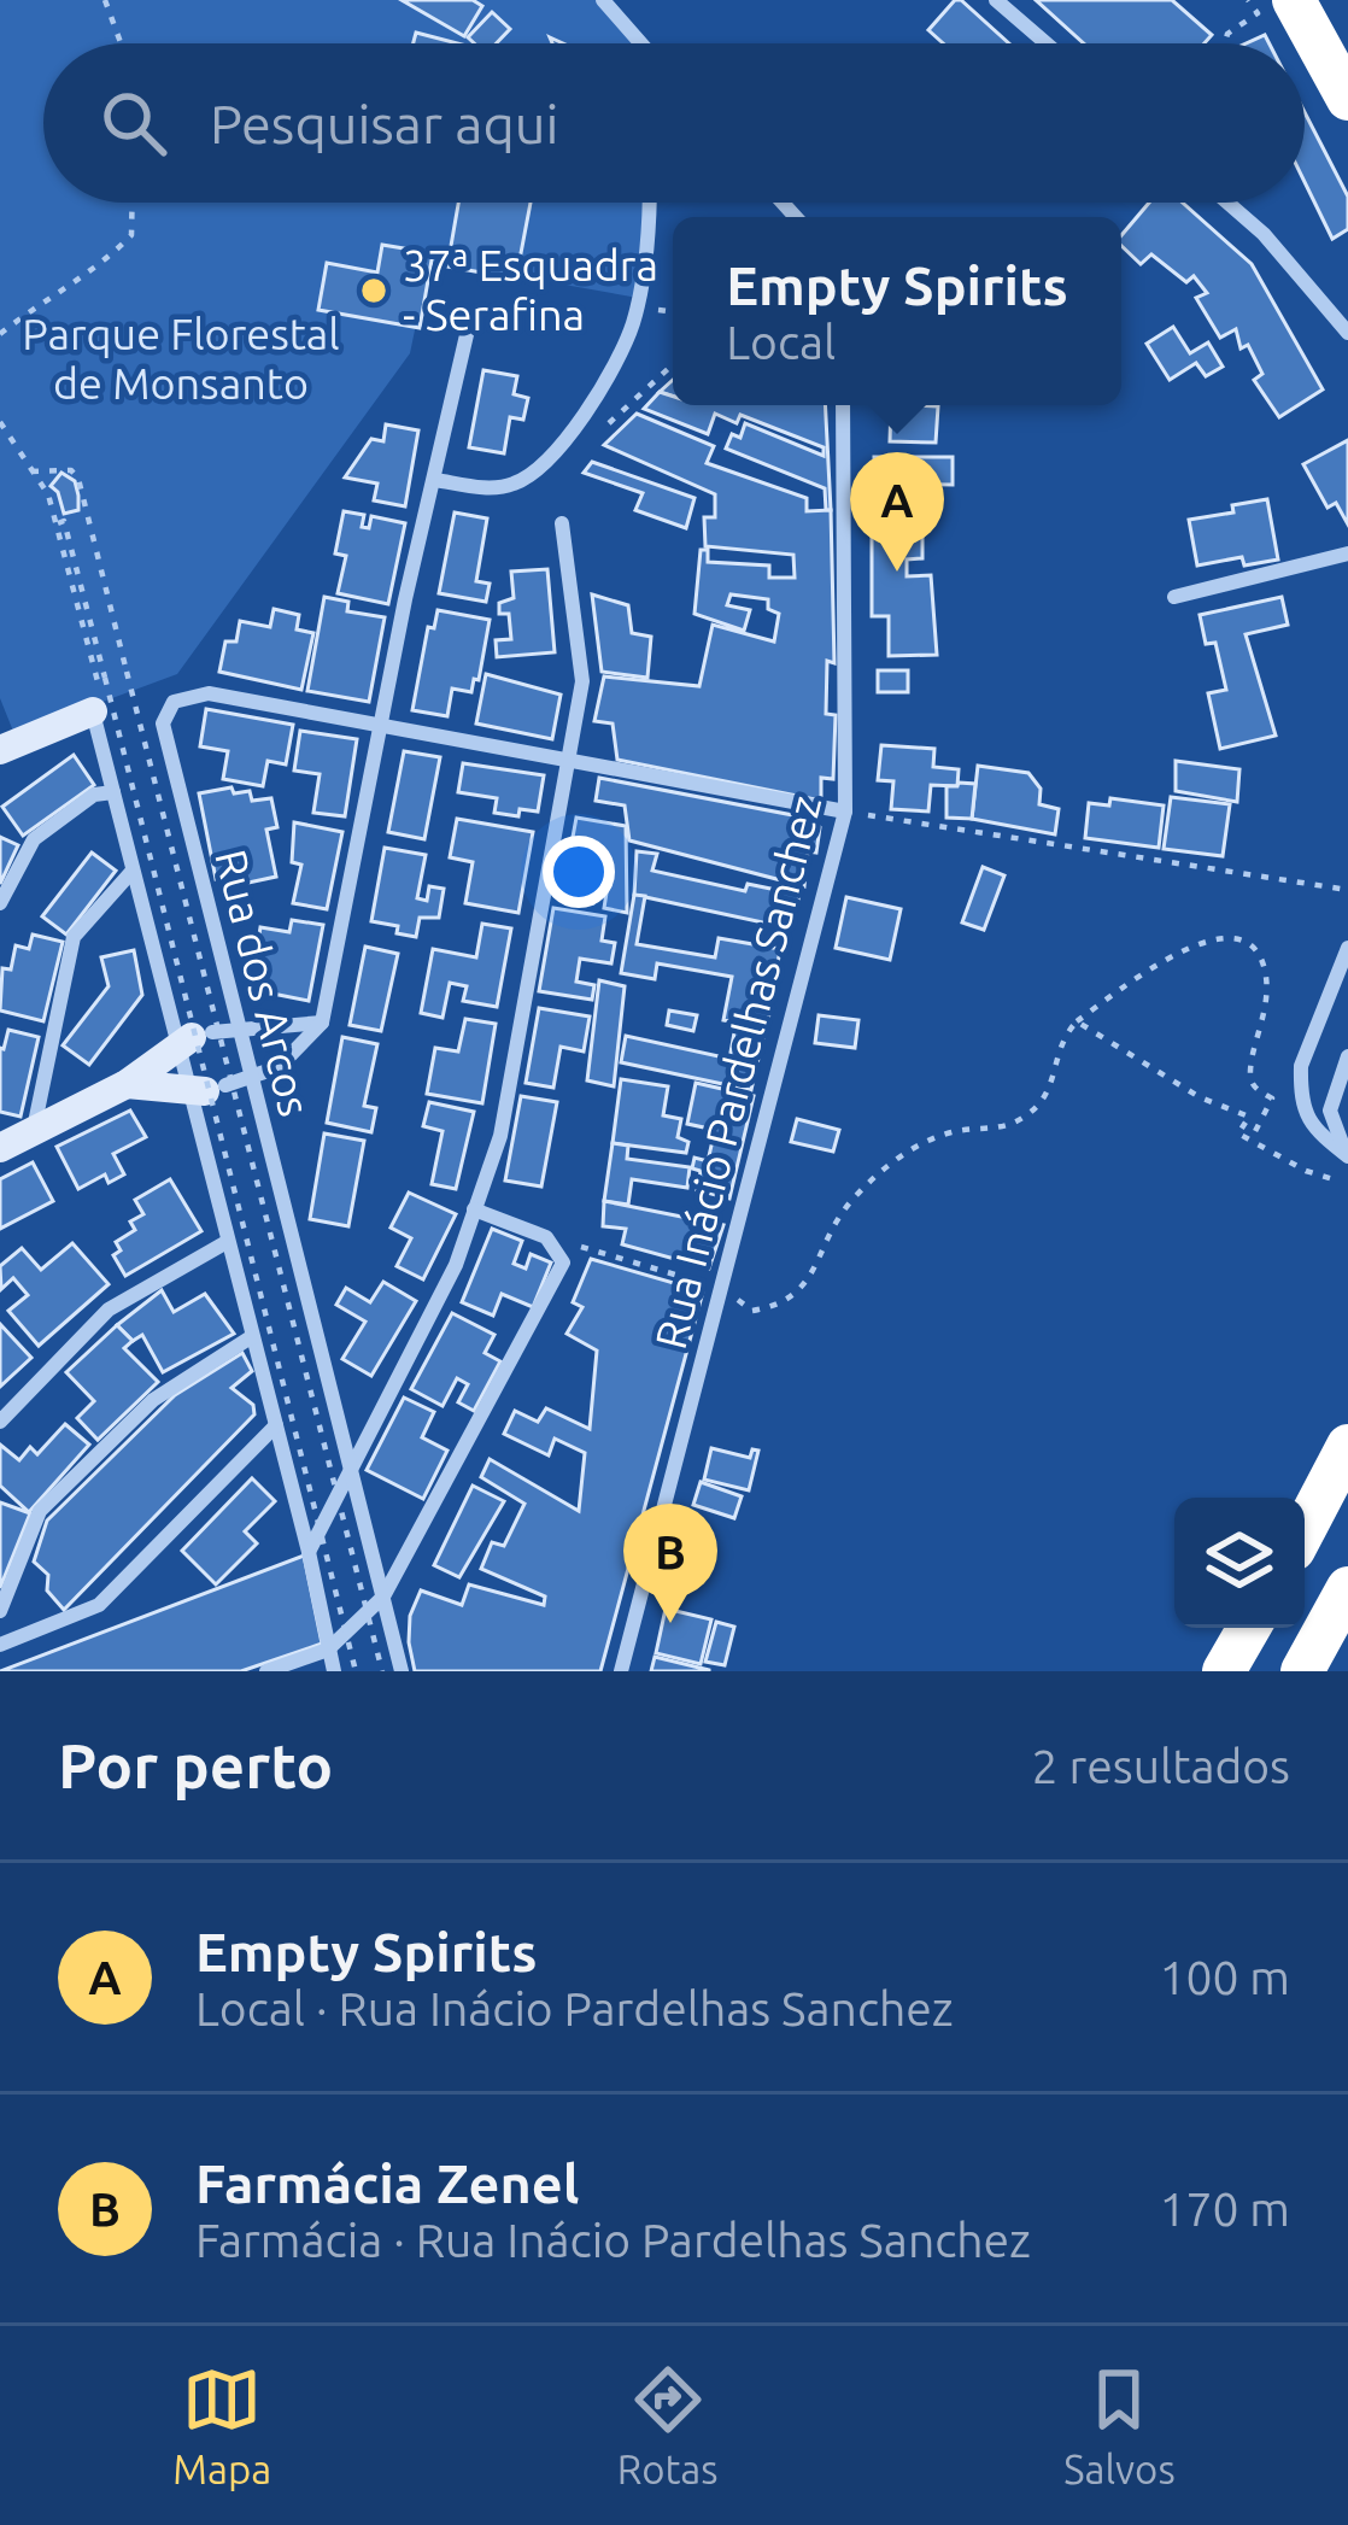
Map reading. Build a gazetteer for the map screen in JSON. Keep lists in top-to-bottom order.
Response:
{
  "streets": {
    "street": ["Rua dos Arcos", "Rua Inácio Pardelhas Sanchez"]
  },
  "crossings": [
    ["Rua dos Arcos", "Rua Inácio Pardelhas Sanchez"]
  ],
  "parks": ["Parque Florestal de Monsanto"],
  "places": ["37ª Esquadra - Serafina"],
  "page": {
    "search": "Pesquisar aqui",
    "popup": ["Empty Spirits", "Local"],
    "pins": ["A", "B"],
    "heading": ["Por perto", "2 resultados"],
    "list": [
      {
        "mark": "A",
        "name": "Empty Spirits",
        "note": "Local · Rua Inácio Pardelhas Sanchez",
        "value": "100 m"
      },
      {
        "mark": "B",
        "name": "Farmácia Zenel",
        "note": "Farmácia · Rua Inácio Pardelhas Sanchez",
        "value": "170 m"
      }
    ],
    "nav": ["Mapa", "Rotas", "Salvos"]
  }
}
